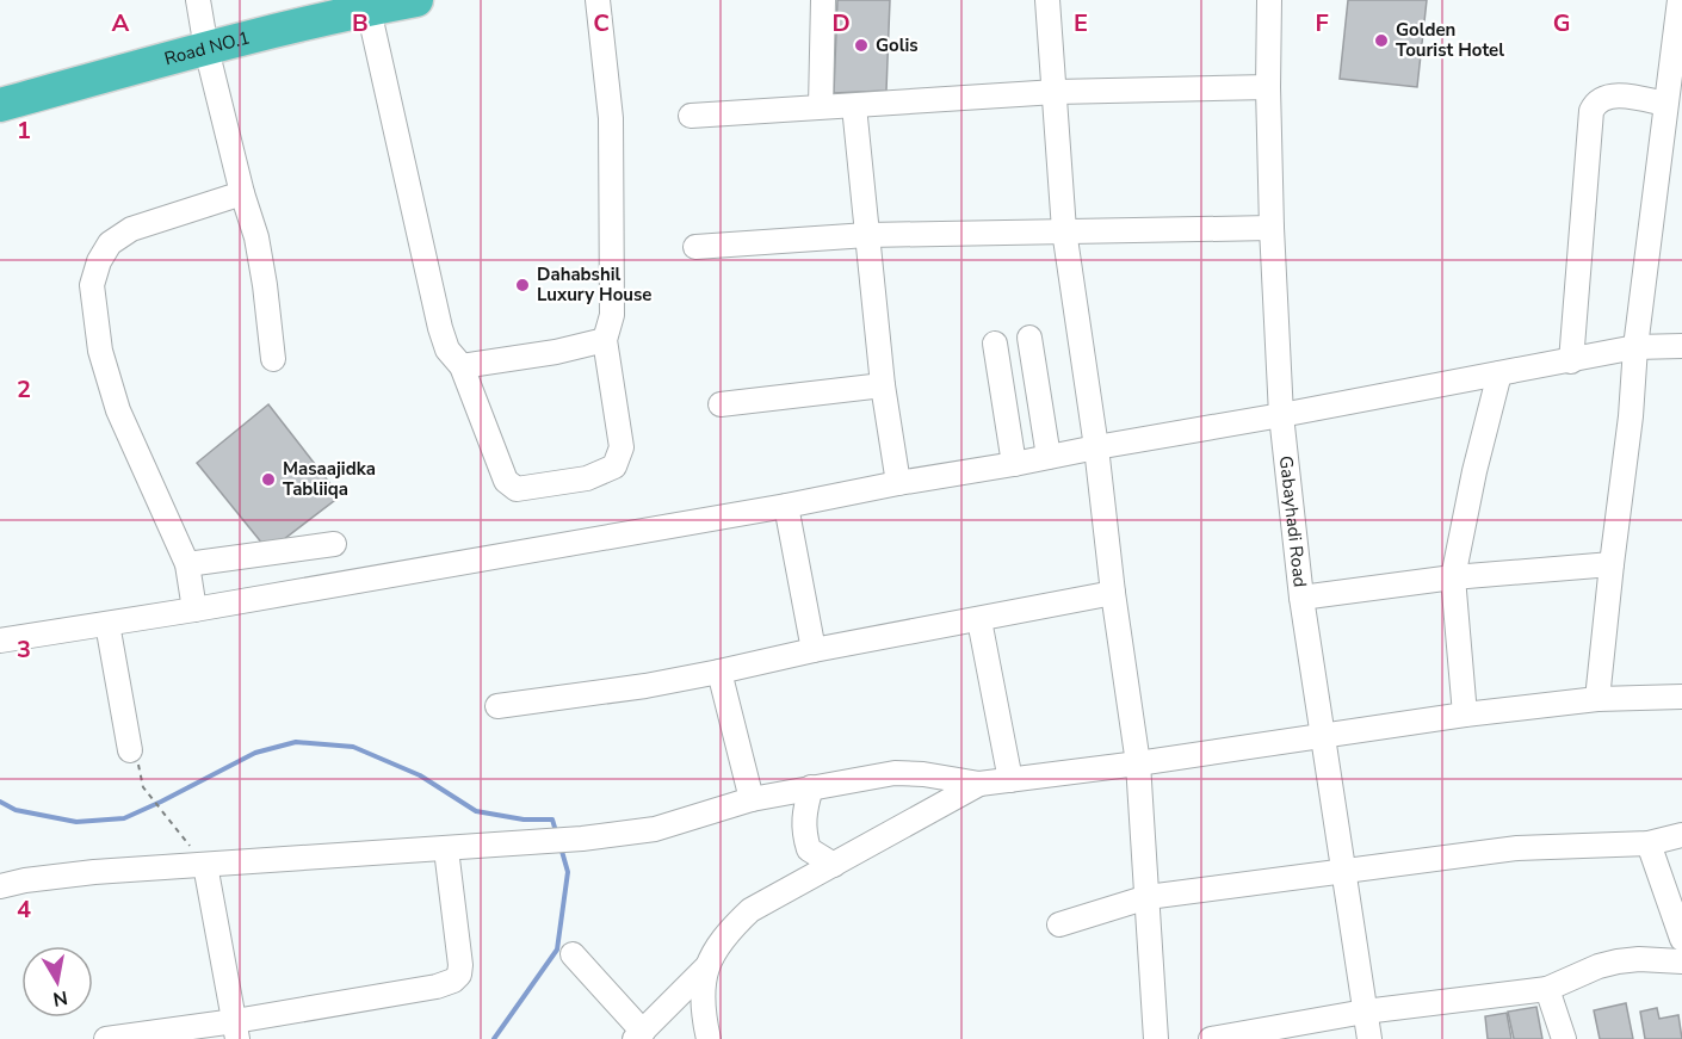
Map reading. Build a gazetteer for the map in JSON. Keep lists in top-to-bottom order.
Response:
{
  "streets": {
    "highway": ["Road NO.1"],
    "street": ["Gabayhadi Road"]
  },
  "places": [
    "Golden Tourist Hotel",
    "Golis",
    "Dahabshil Luxury House",
    "Masaajidka Tabliiqa"
  ],
  "north": "bottom",
  "grid": {
    "columns": [
      "A",
      "B",
      "C",
      "D",
      "E",
      "F",
      "G"
    ],
    "rows": [
      "1",
      "2",
      "3",
      "4"
    ]
  }
}
